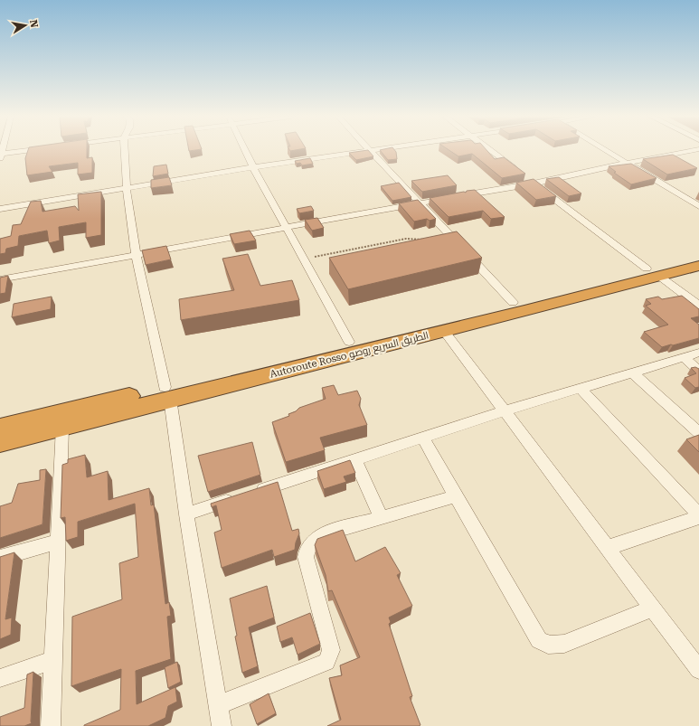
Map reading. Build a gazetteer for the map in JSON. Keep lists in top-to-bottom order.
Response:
{
  "streets": {
    "highway": ["Autoroute Rosso الطريق السريع روصو"]
  },
  "north": "right"
}
